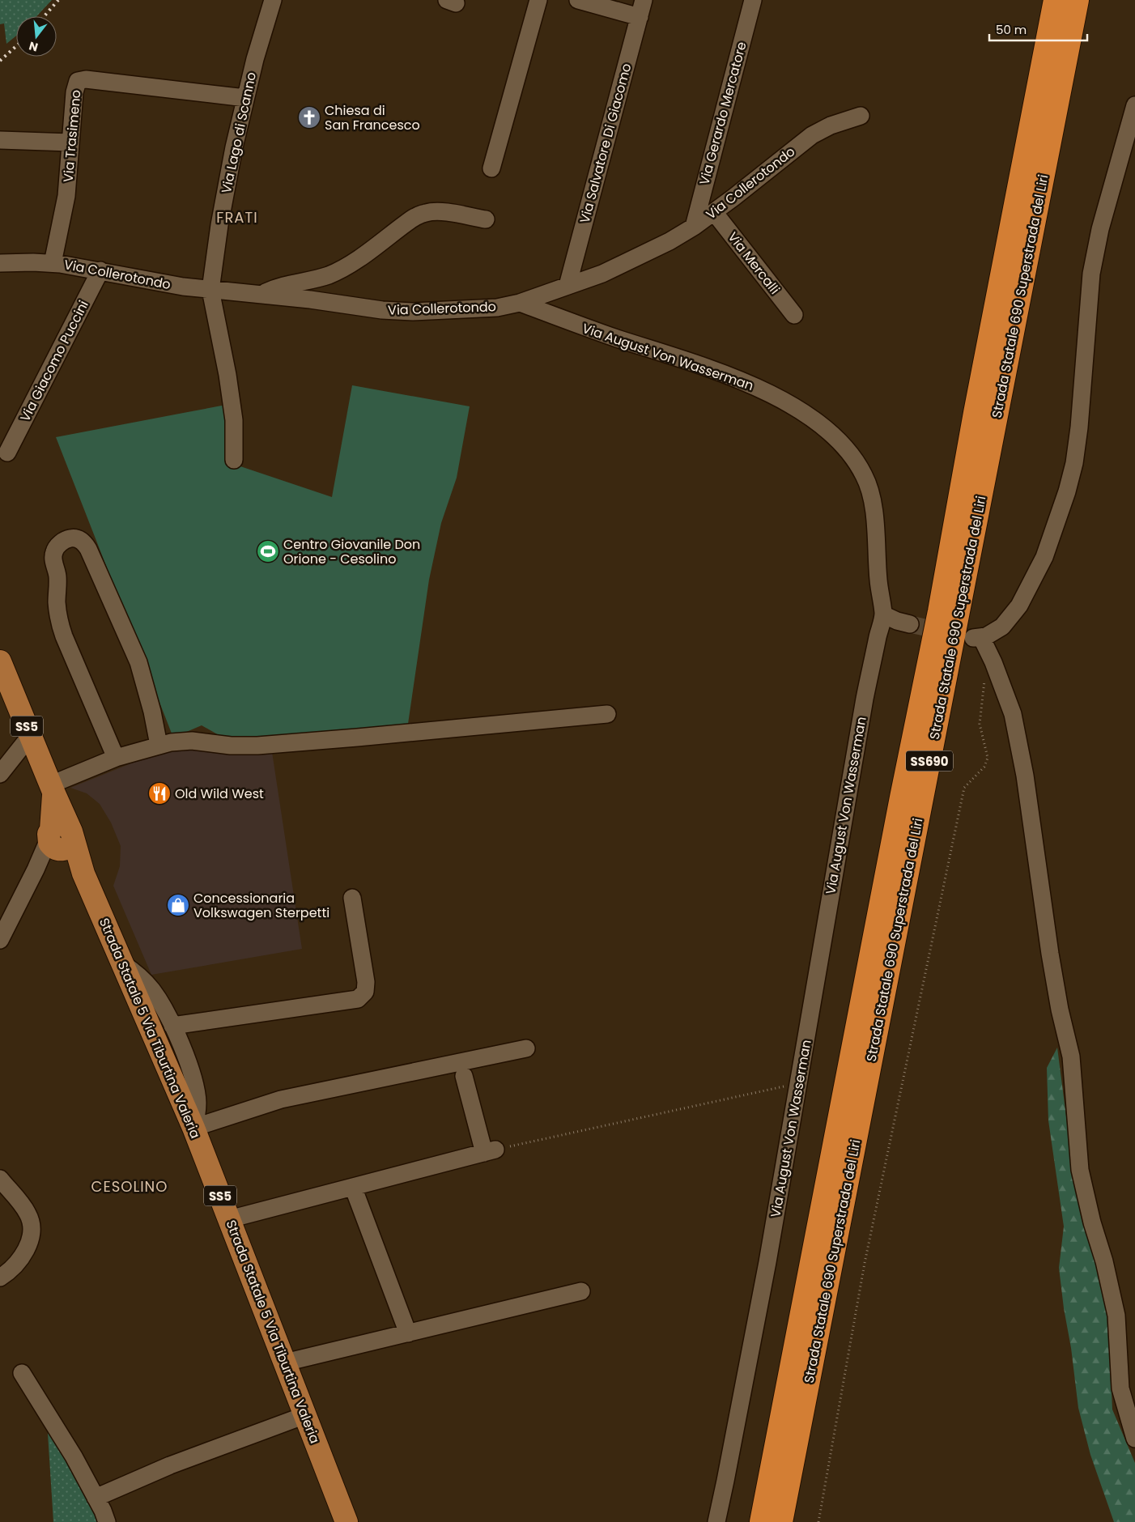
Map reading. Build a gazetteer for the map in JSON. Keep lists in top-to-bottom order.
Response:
{
  "streets": {
    "highway": ["Strada Statale 690 Superstrada del Liri", "SS690"],
    "main road": ["SS5", "Strada Statale 5 Via Tiburtina Valeria"],
    "street": [
      "Via Gerardo Mercatore",
      "Via Lago di Scanno",
      "Via Trasimeno",
      "Via Salvatore Di Giacomo",
      "Via Collerotondo",
      "Via Mercalli",
      "Via August Von Wasserman",
      "Via Giacomo Puccini"
    ]
  },
  "crossings": [
    ["Via Gerardo Mercatore", "Via Collerotondo"],
    ["Via Lago di Scanno", "Via Trasimeno"],
    ["Via Lago di Scanno", "Via Collerotondo"],
    ["Via Trasimeno", "Via Collerotondo"],
    ["Via Salvatore Di Giacomo", "Via Collerotondo"],
    ["Via Collerotondo", "Via Mercalli"],
    ["Via Collerotondo", "Via August Von Wasserman"],
    ["Via Collerotondo", "Via Giacomo Puccini"]
  ],
  "districts": ["FRATI", "CESOLINO"],
  "places": {
    "church": ["Chiesa di San Francesco"],
    "sports": ["Centro Giovanile Don Orione - Cesolino"],
    "restaurant": ["Old Wild West"],
    "shop": ["Concessionaria Volkswagen Sterpetti"]
  },
  "scale_bar": "50 m",
  "north": "bottom"
}
